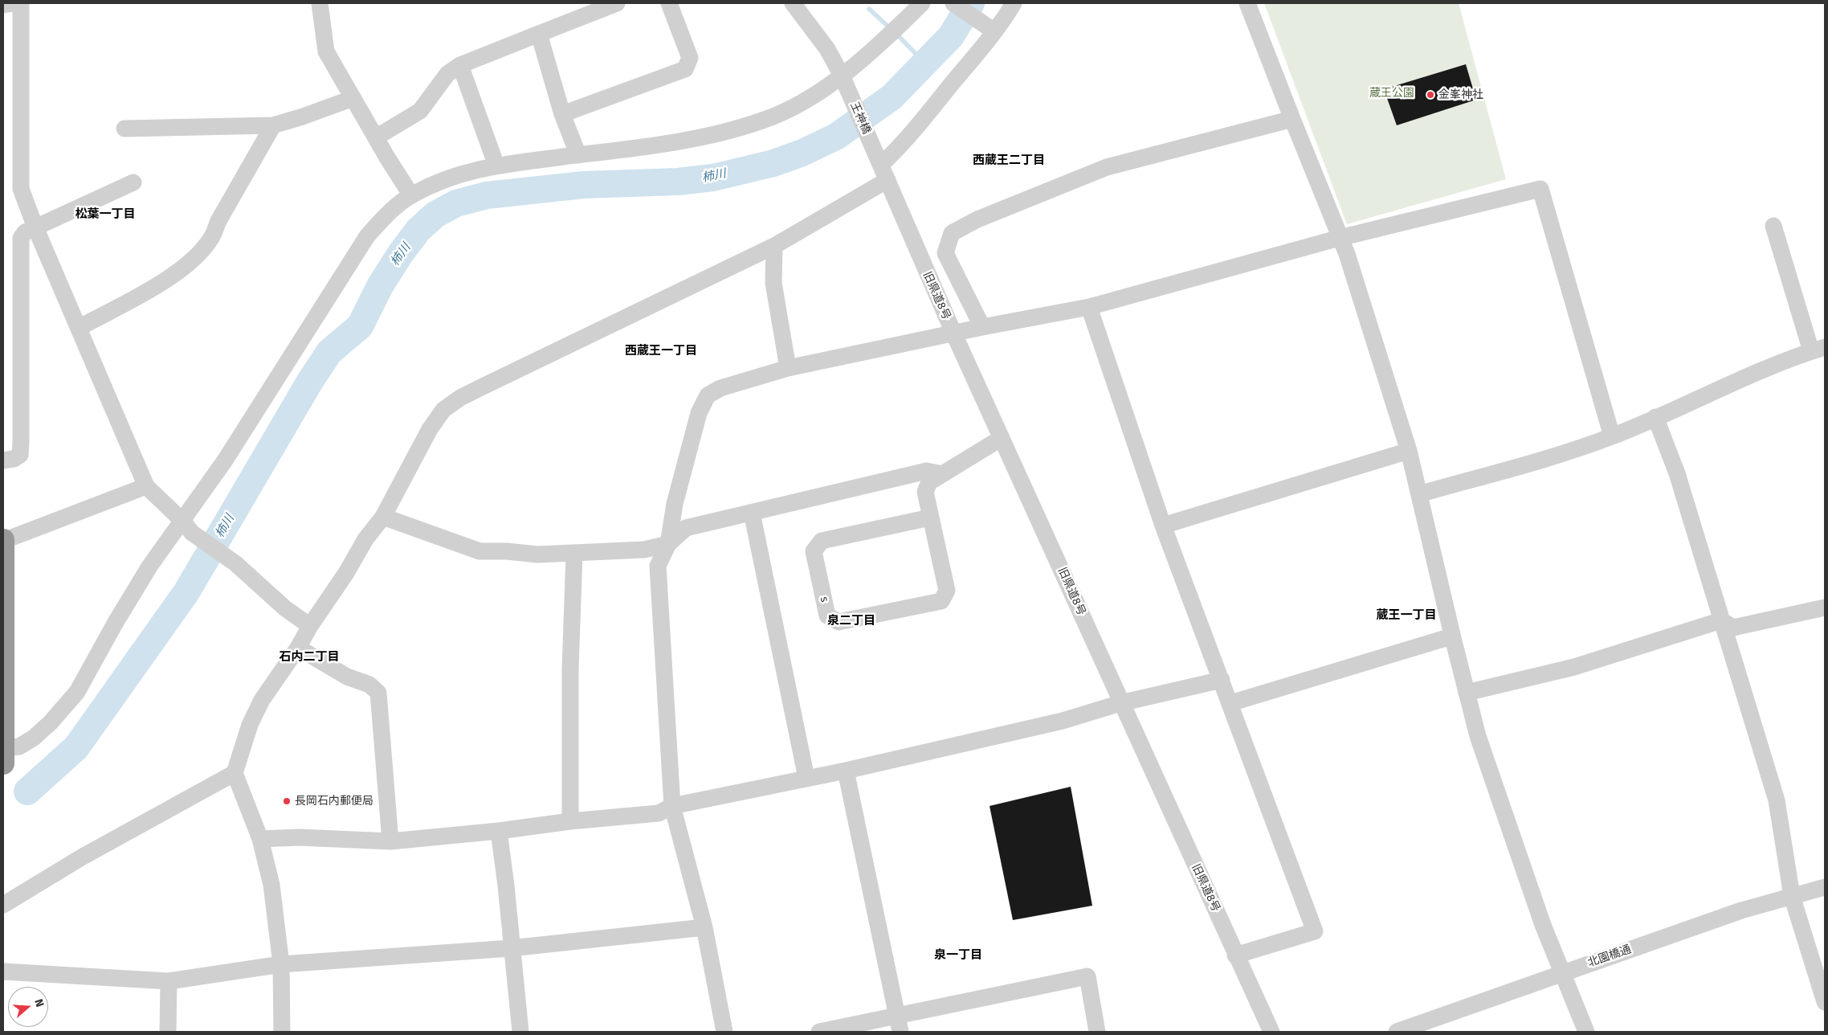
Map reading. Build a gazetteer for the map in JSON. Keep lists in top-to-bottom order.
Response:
{
  "streets": {
    "street": [
      "王神橋",
      "旧県道8号",
      "s",
      "北園橋通"
    ]
  },
  "crossings": [
    ["王神橋", "旧県道8号"],
    ["旧県道8号", "s"]
  ],
  "districts": [
    "西蔵王二丁目",
    "松葉一丁目",
    "西蔵王一丁目",
    "蔵王一丁目",
    "泉二丁目",
    "石内二丁目",
    "泉一丁目"
  ],
  "water": ["柿川"],
  "parks": ["蔵王公園"],
  "places": ["金峯神社", "長岡石内郵便局"],
  "north": "right"
}
